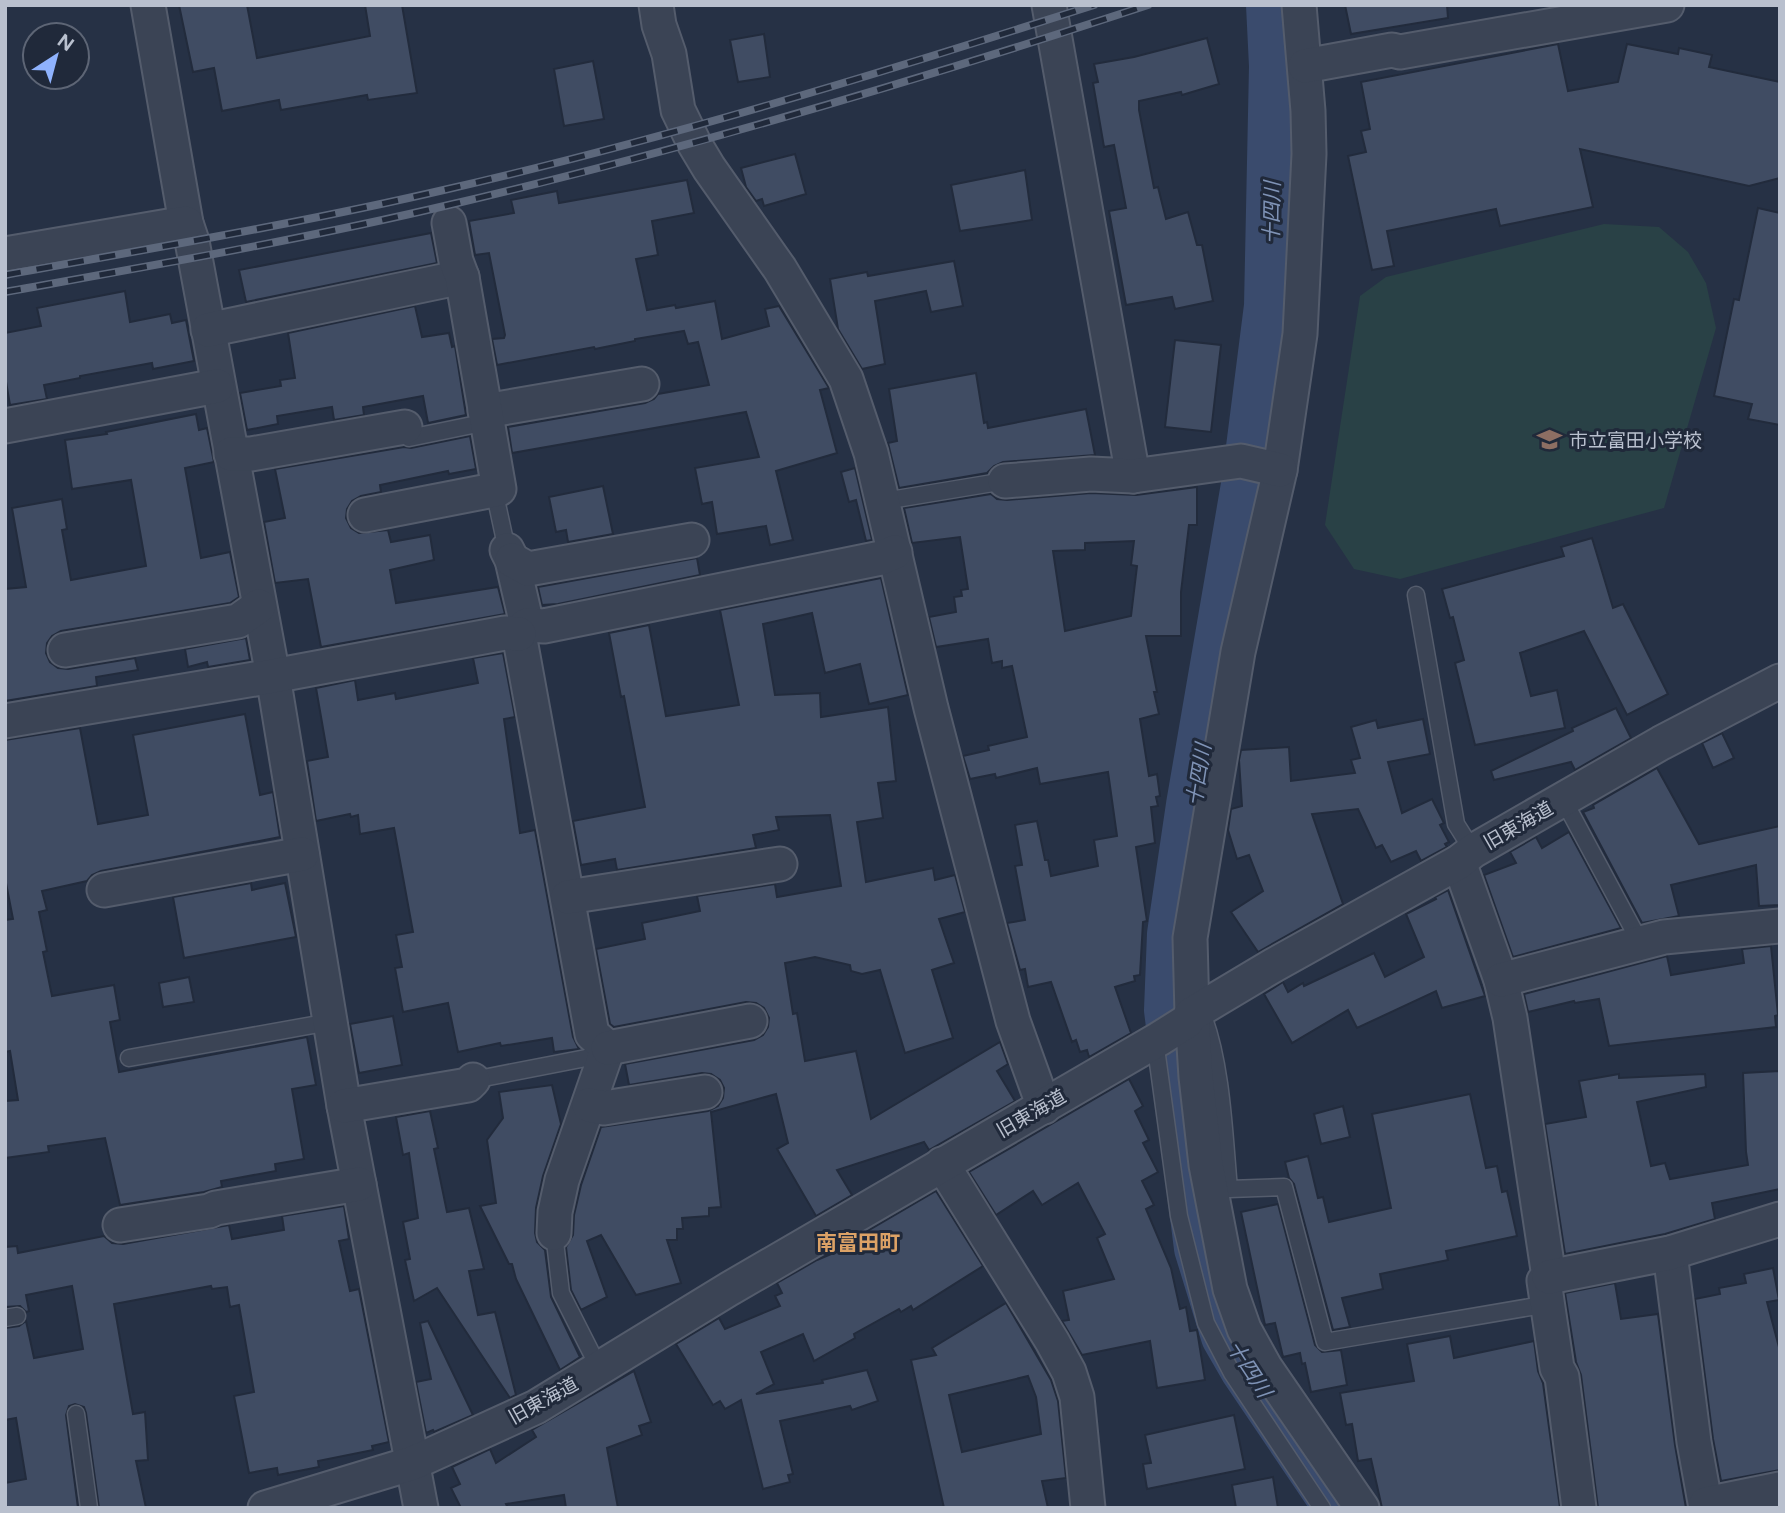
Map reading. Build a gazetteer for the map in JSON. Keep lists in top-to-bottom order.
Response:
{
  "streets": {
    "street": ["旧東海道"]
  },
  "districts": ["南富田町"],
  "water": ["十四川"],
  "places": {
    "school or university": ["市立富田小学校"]
  },
  "north": "top right"
}
